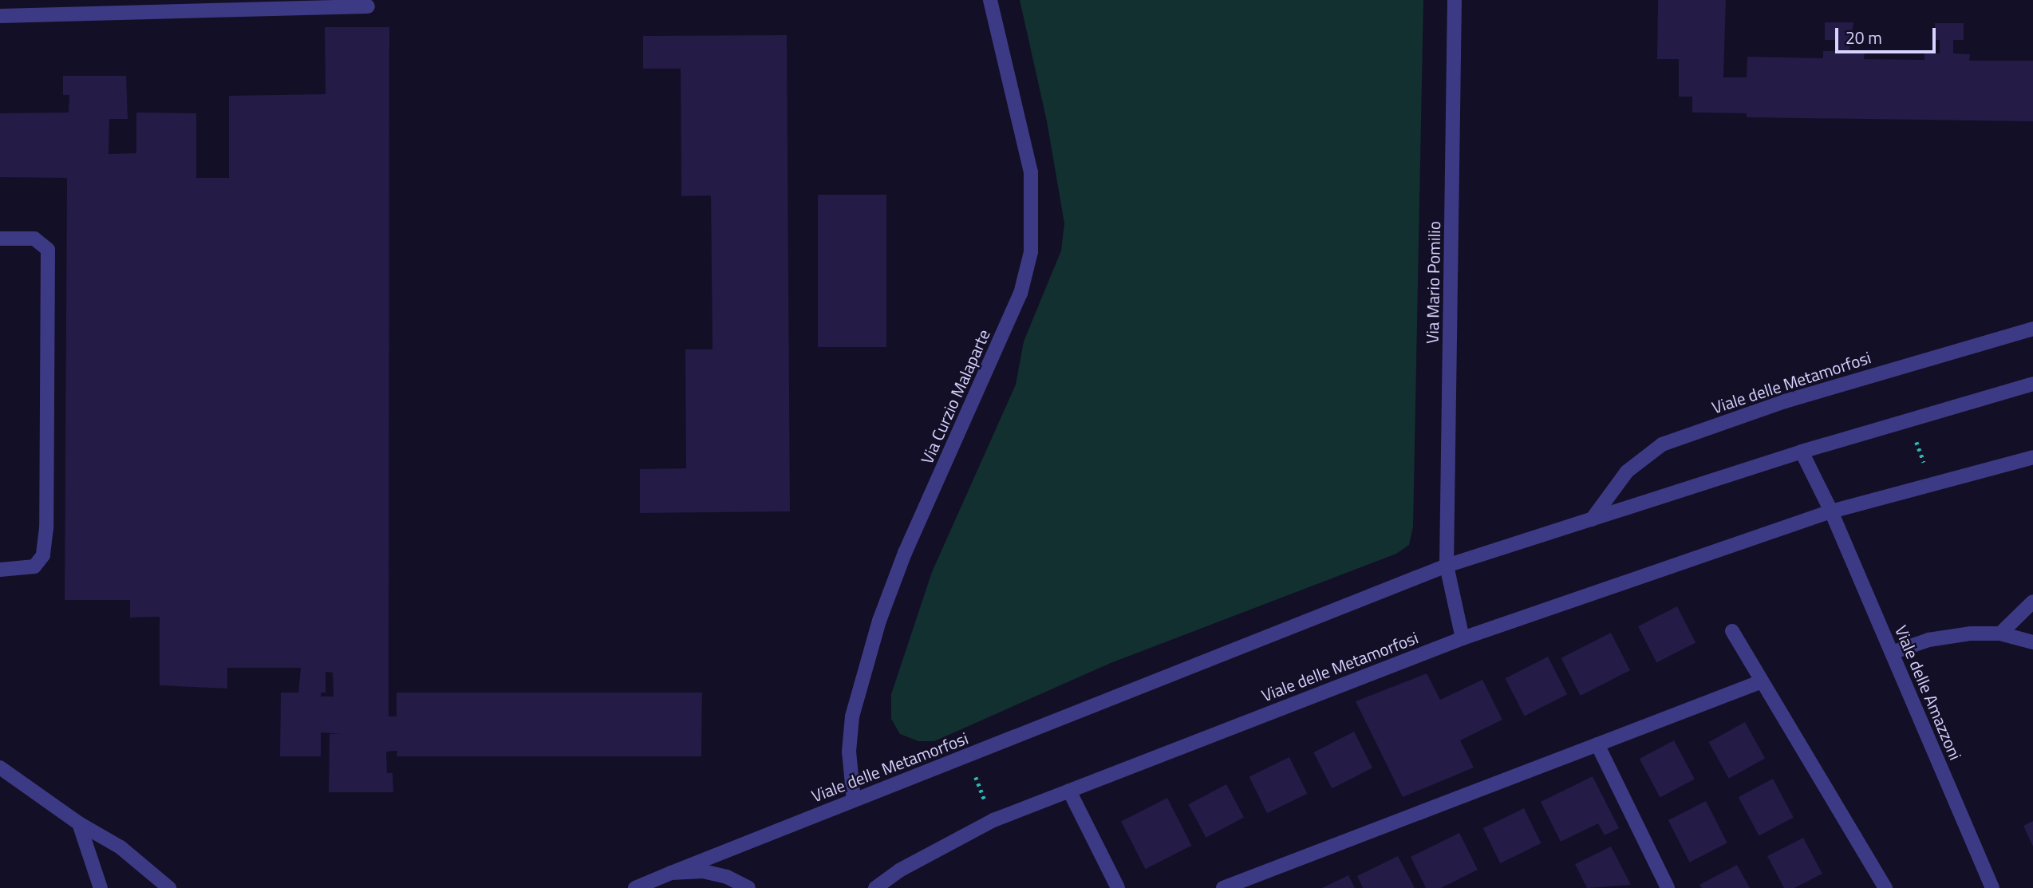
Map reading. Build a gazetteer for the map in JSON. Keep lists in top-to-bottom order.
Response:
{
  "streets": {
    "street": [
      "Via Mario Pomilio",
      "Viale delle Metamorfosi",
      "Via Curzio Malaparte",
      "Viale delle Amazzoni"
    ]
  },
  "crossings": [
    ["Via Mario Pomilio", "Viale delle Metamorfosi"],
    ["Viale delle Metamorfosi", "Via Curzio Malaparte"],
    ["Viale delle Metamorfosi", "Viale delle Amazzoni"]
  ],
  "scale_bar": "20 m"
}
